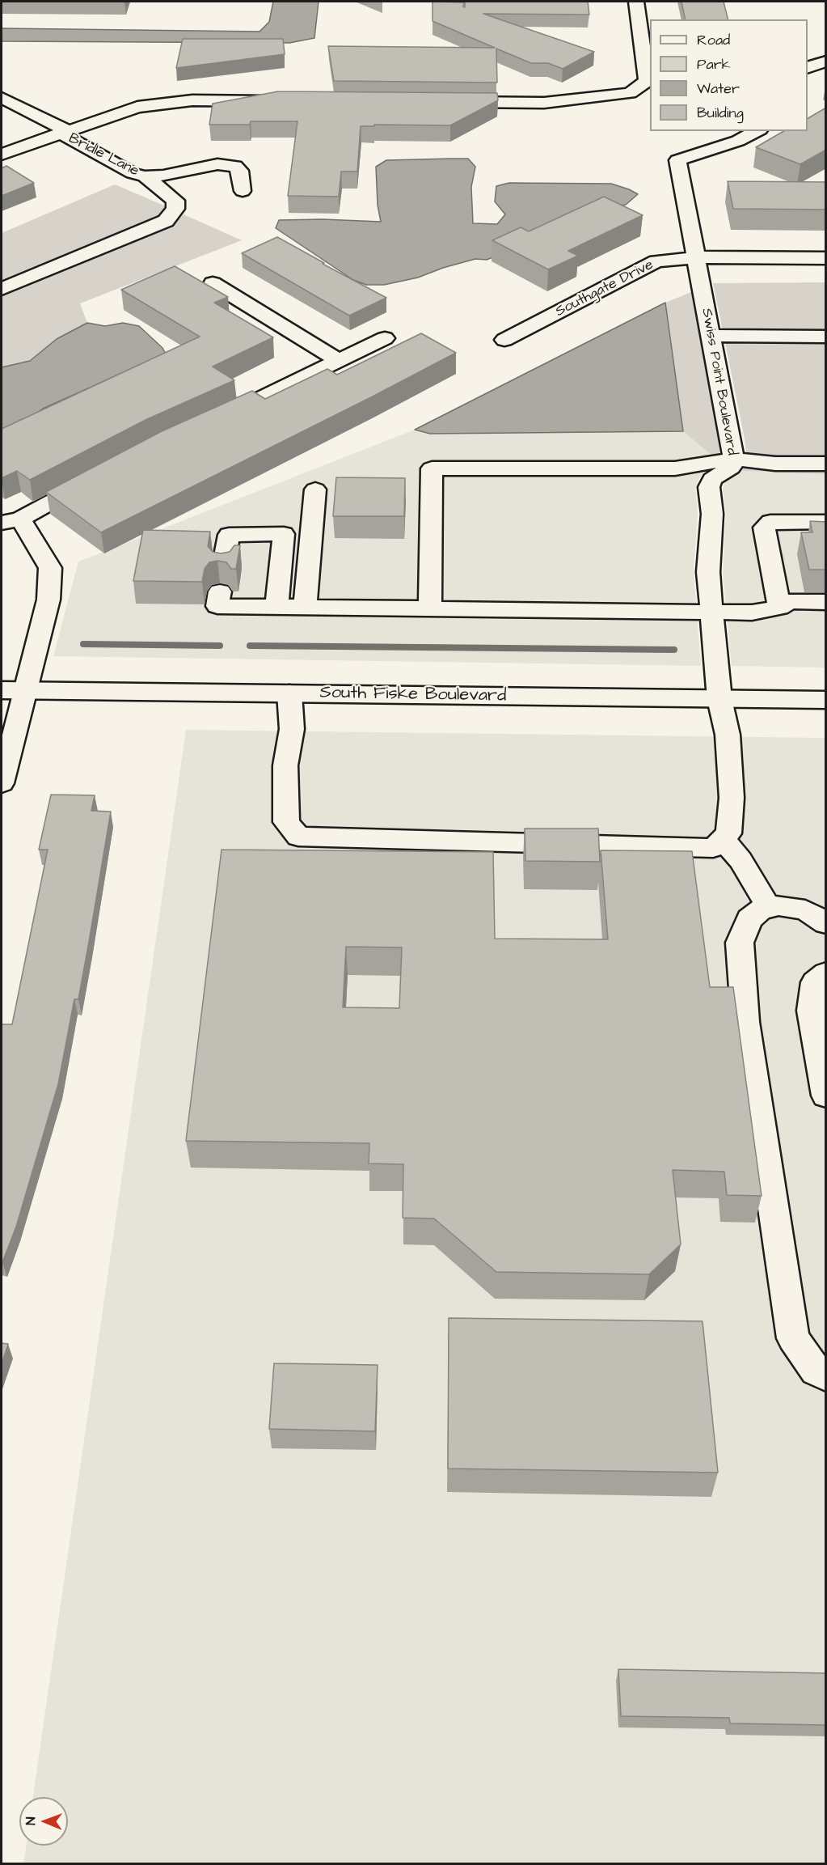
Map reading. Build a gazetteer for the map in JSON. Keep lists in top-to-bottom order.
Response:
{
  "streets": {
    "street": [
      "Bridle Lane",
      "Southgate Drive",
      "Swiss Point Boulevard",
      "South Fiske Boulevard"
    ]
  },
  "crossings": [
    ["Southgate Drive", "Swiss Point Boulevard"],
    ["Swiss Point Boulevard", "South Fiske Boulevard"]
  ],
  "legend": [
    "Road",
    "Park",
    "Water",
    "Building"
  ],
  "north": "left"
}
